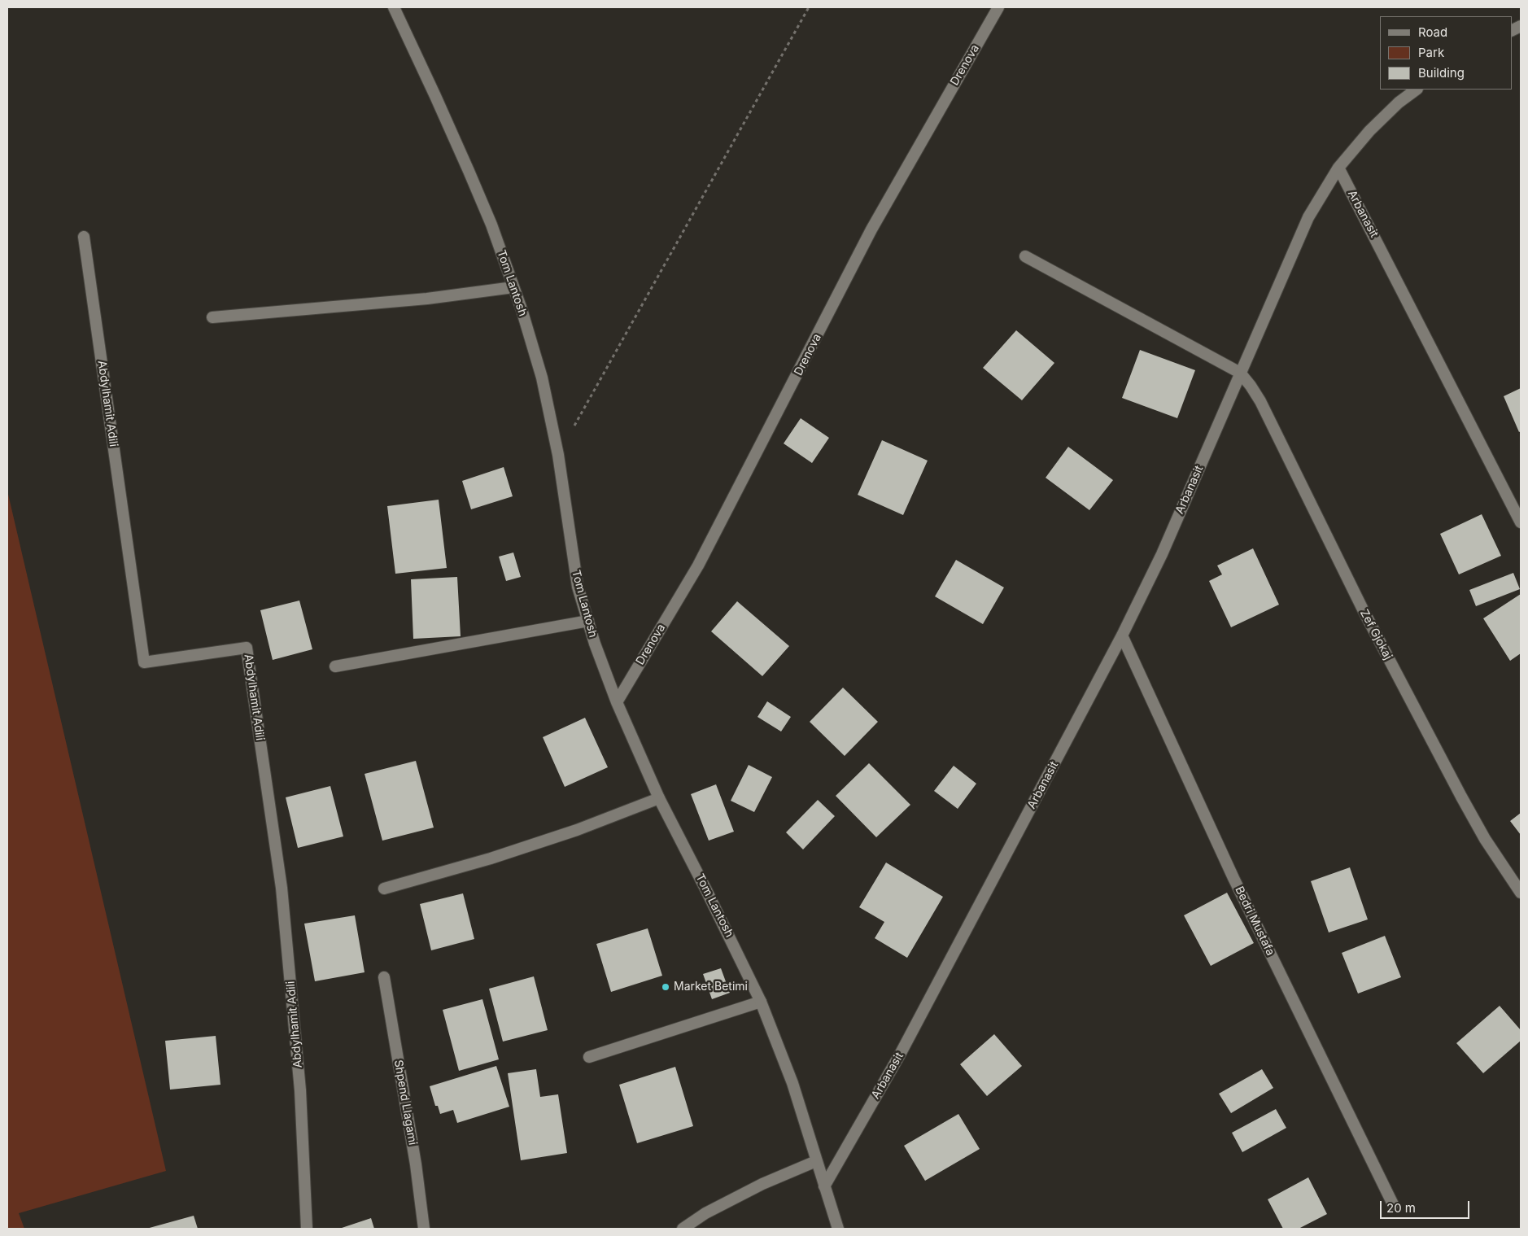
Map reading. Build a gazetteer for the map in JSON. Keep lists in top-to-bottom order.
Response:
{
  "streets": {
    "street": [
      "Drenova",
      "Arbanasit",
      "Tom Lantosh",
      "Abdylhamit Adili",
      "Zef Gjokaj",
      "Bedri Mustafa",
      "Shpend Llagami"
    ]
  },
  "crossings": [
    ["Drenova", "Tom Lantosh"],
    ["Arbanasit", "Tom Lantosh"],
    ["Arbanasit", "Zef Gjokaj"],
    ["Arbanasit", "Bedri Mustafa"]
  ],
  "places": ["Market Betimi"],
  "legend": ["Road", "Park", "Building"],
  "scale_bar": "20 m"
}
